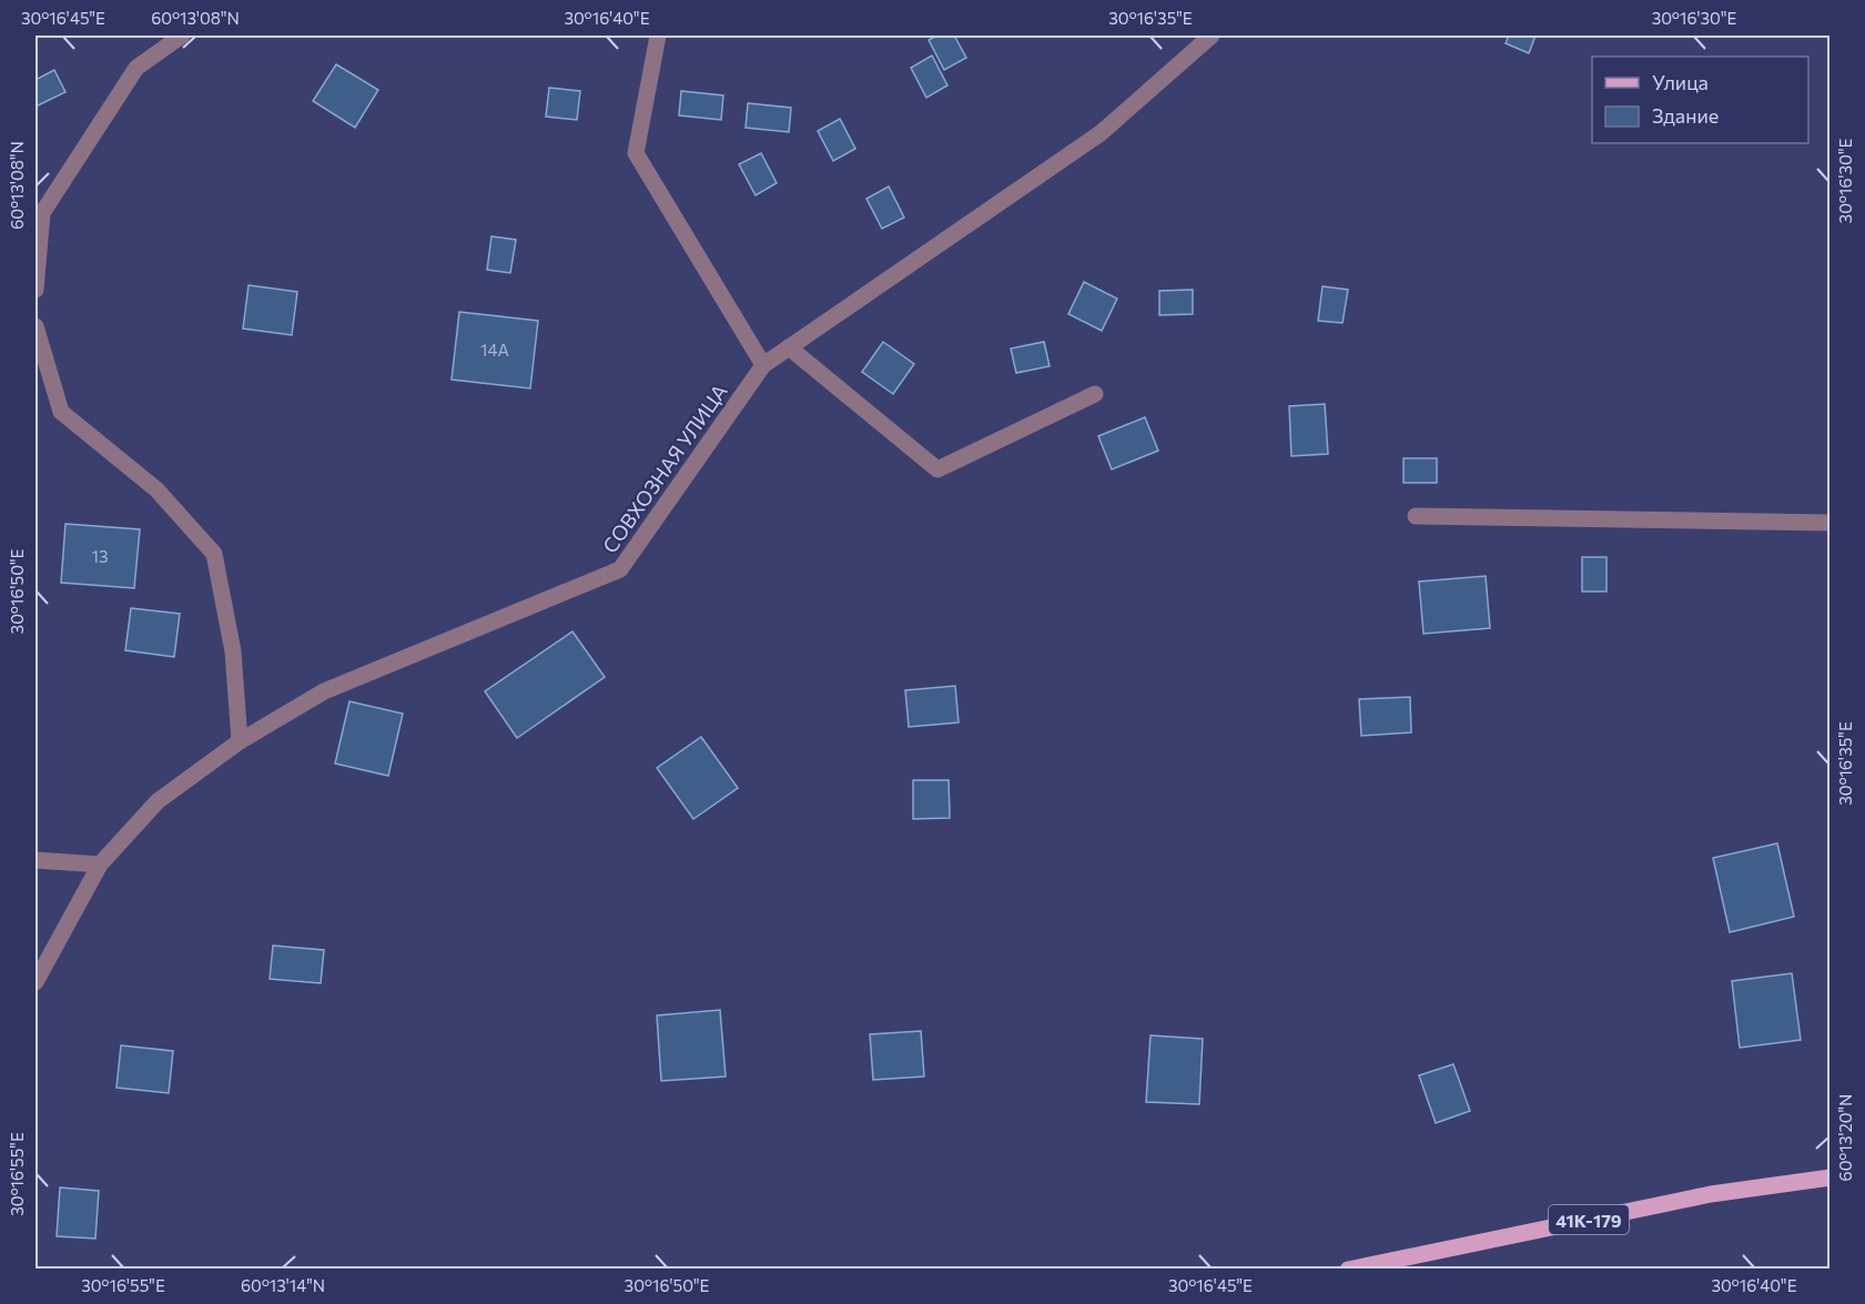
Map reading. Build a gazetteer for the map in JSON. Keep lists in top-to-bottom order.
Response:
{
  "streets": {
    "main road": ["41К-179"],
    "street": ["СОВХОЗНАЯ УЛИЦА"]
  },
  "house_numbers": ["14А", "13"],
  "legend": ["Улица", "Здание"],
  "coordinates": [
    "30°16'45\"E",
    "60°13'08\"N",
    "30°16'40\"E",
    "30°16'35\"E",
    "30°16'30\"E",
    "30°16'50\"E",
    "60°13'20\"N",
    "30°16'55\"E",
    "60°13'14\"N"
  ]
}
